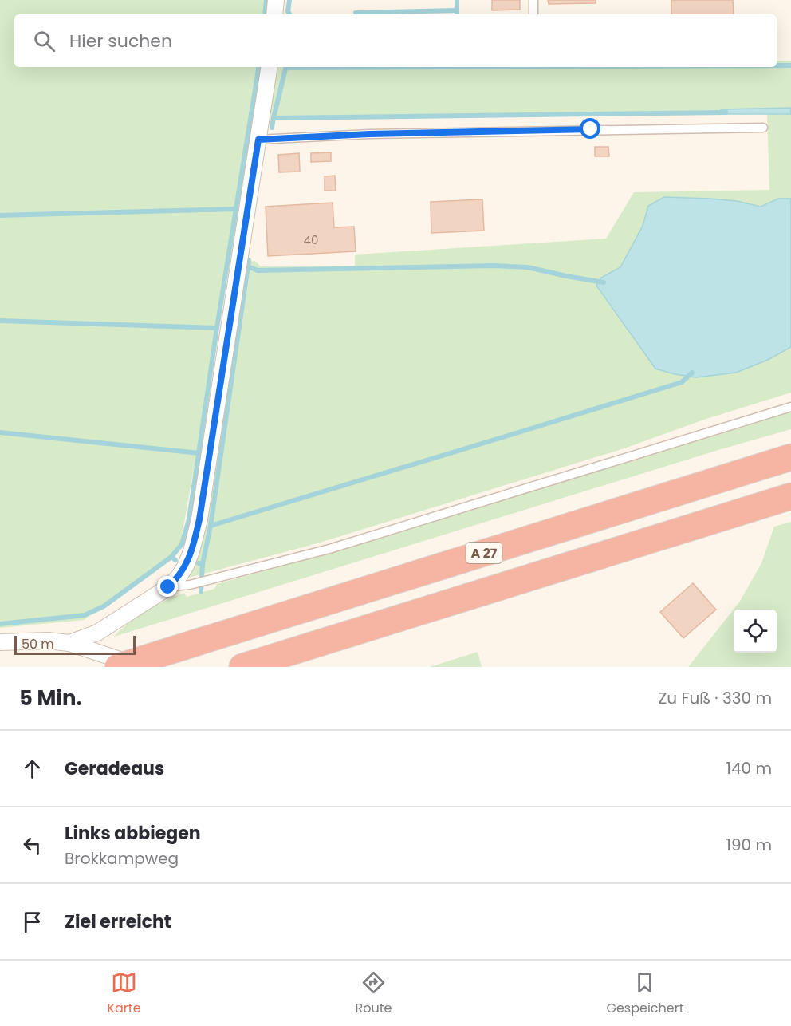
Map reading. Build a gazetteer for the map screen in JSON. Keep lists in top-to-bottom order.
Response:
{
  "streets": {
    "highway": ["A 27"]
  },
  "house_numbers": ["40"],
  "scale_bar": "50 m",
  "page": {
    "search": "Hier suchen",
    "scale": "50 m",
    "heading": ["5 Min.", "Zu Fuß · 330 m"],
    "list": [
      ["Geradeaus", "140 m"],
      ["Links abbiegen", "Brokkampweg", "190 m"],
      "Ziel erreicht"
    ],
    "nav": ["Karte", "Route", "Gespeichert"]
  }
}
